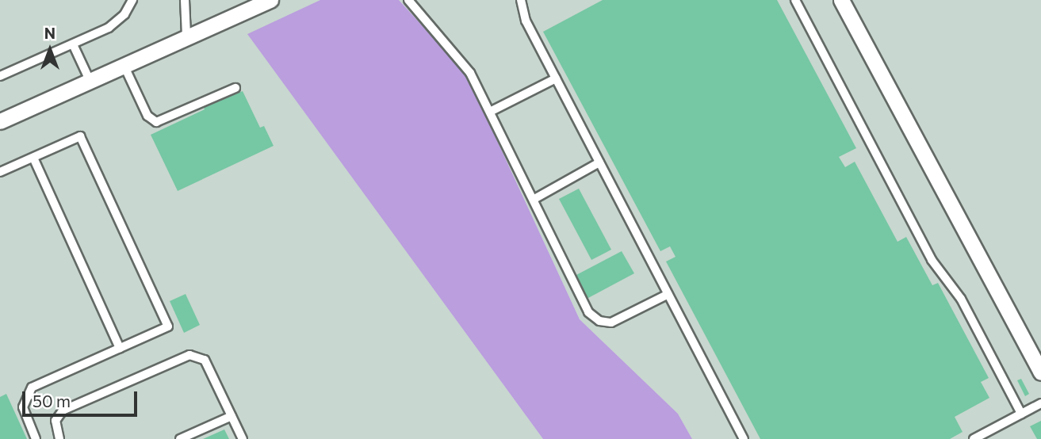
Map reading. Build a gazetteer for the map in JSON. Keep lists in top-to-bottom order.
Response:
{
  "scale_bar": "50 m",
  "north": "top"
}
